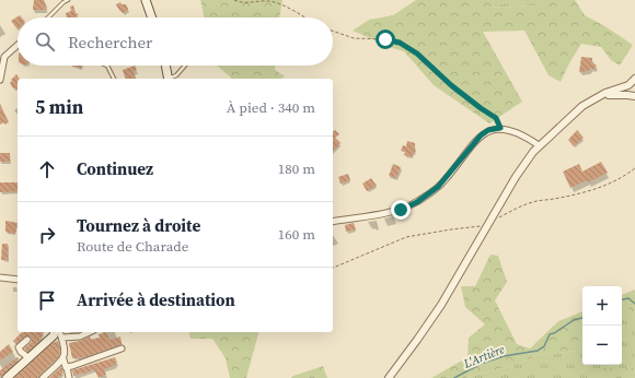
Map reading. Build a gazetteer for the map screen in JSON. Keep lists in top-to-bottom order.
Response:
{
  "water": ["L'Artière"],
  "page": {
    "search": "Rechercher",
    "heading": ["5 min", "À pied · 340 m"],
    "list": [
      ["Continuez", "180 m"],
      ["Tournez à droite", "Route de Charade", "160 m"],
      "Arrivée à destination"
    ],
    "map_buttons": ["+", "−"]
  }
}
